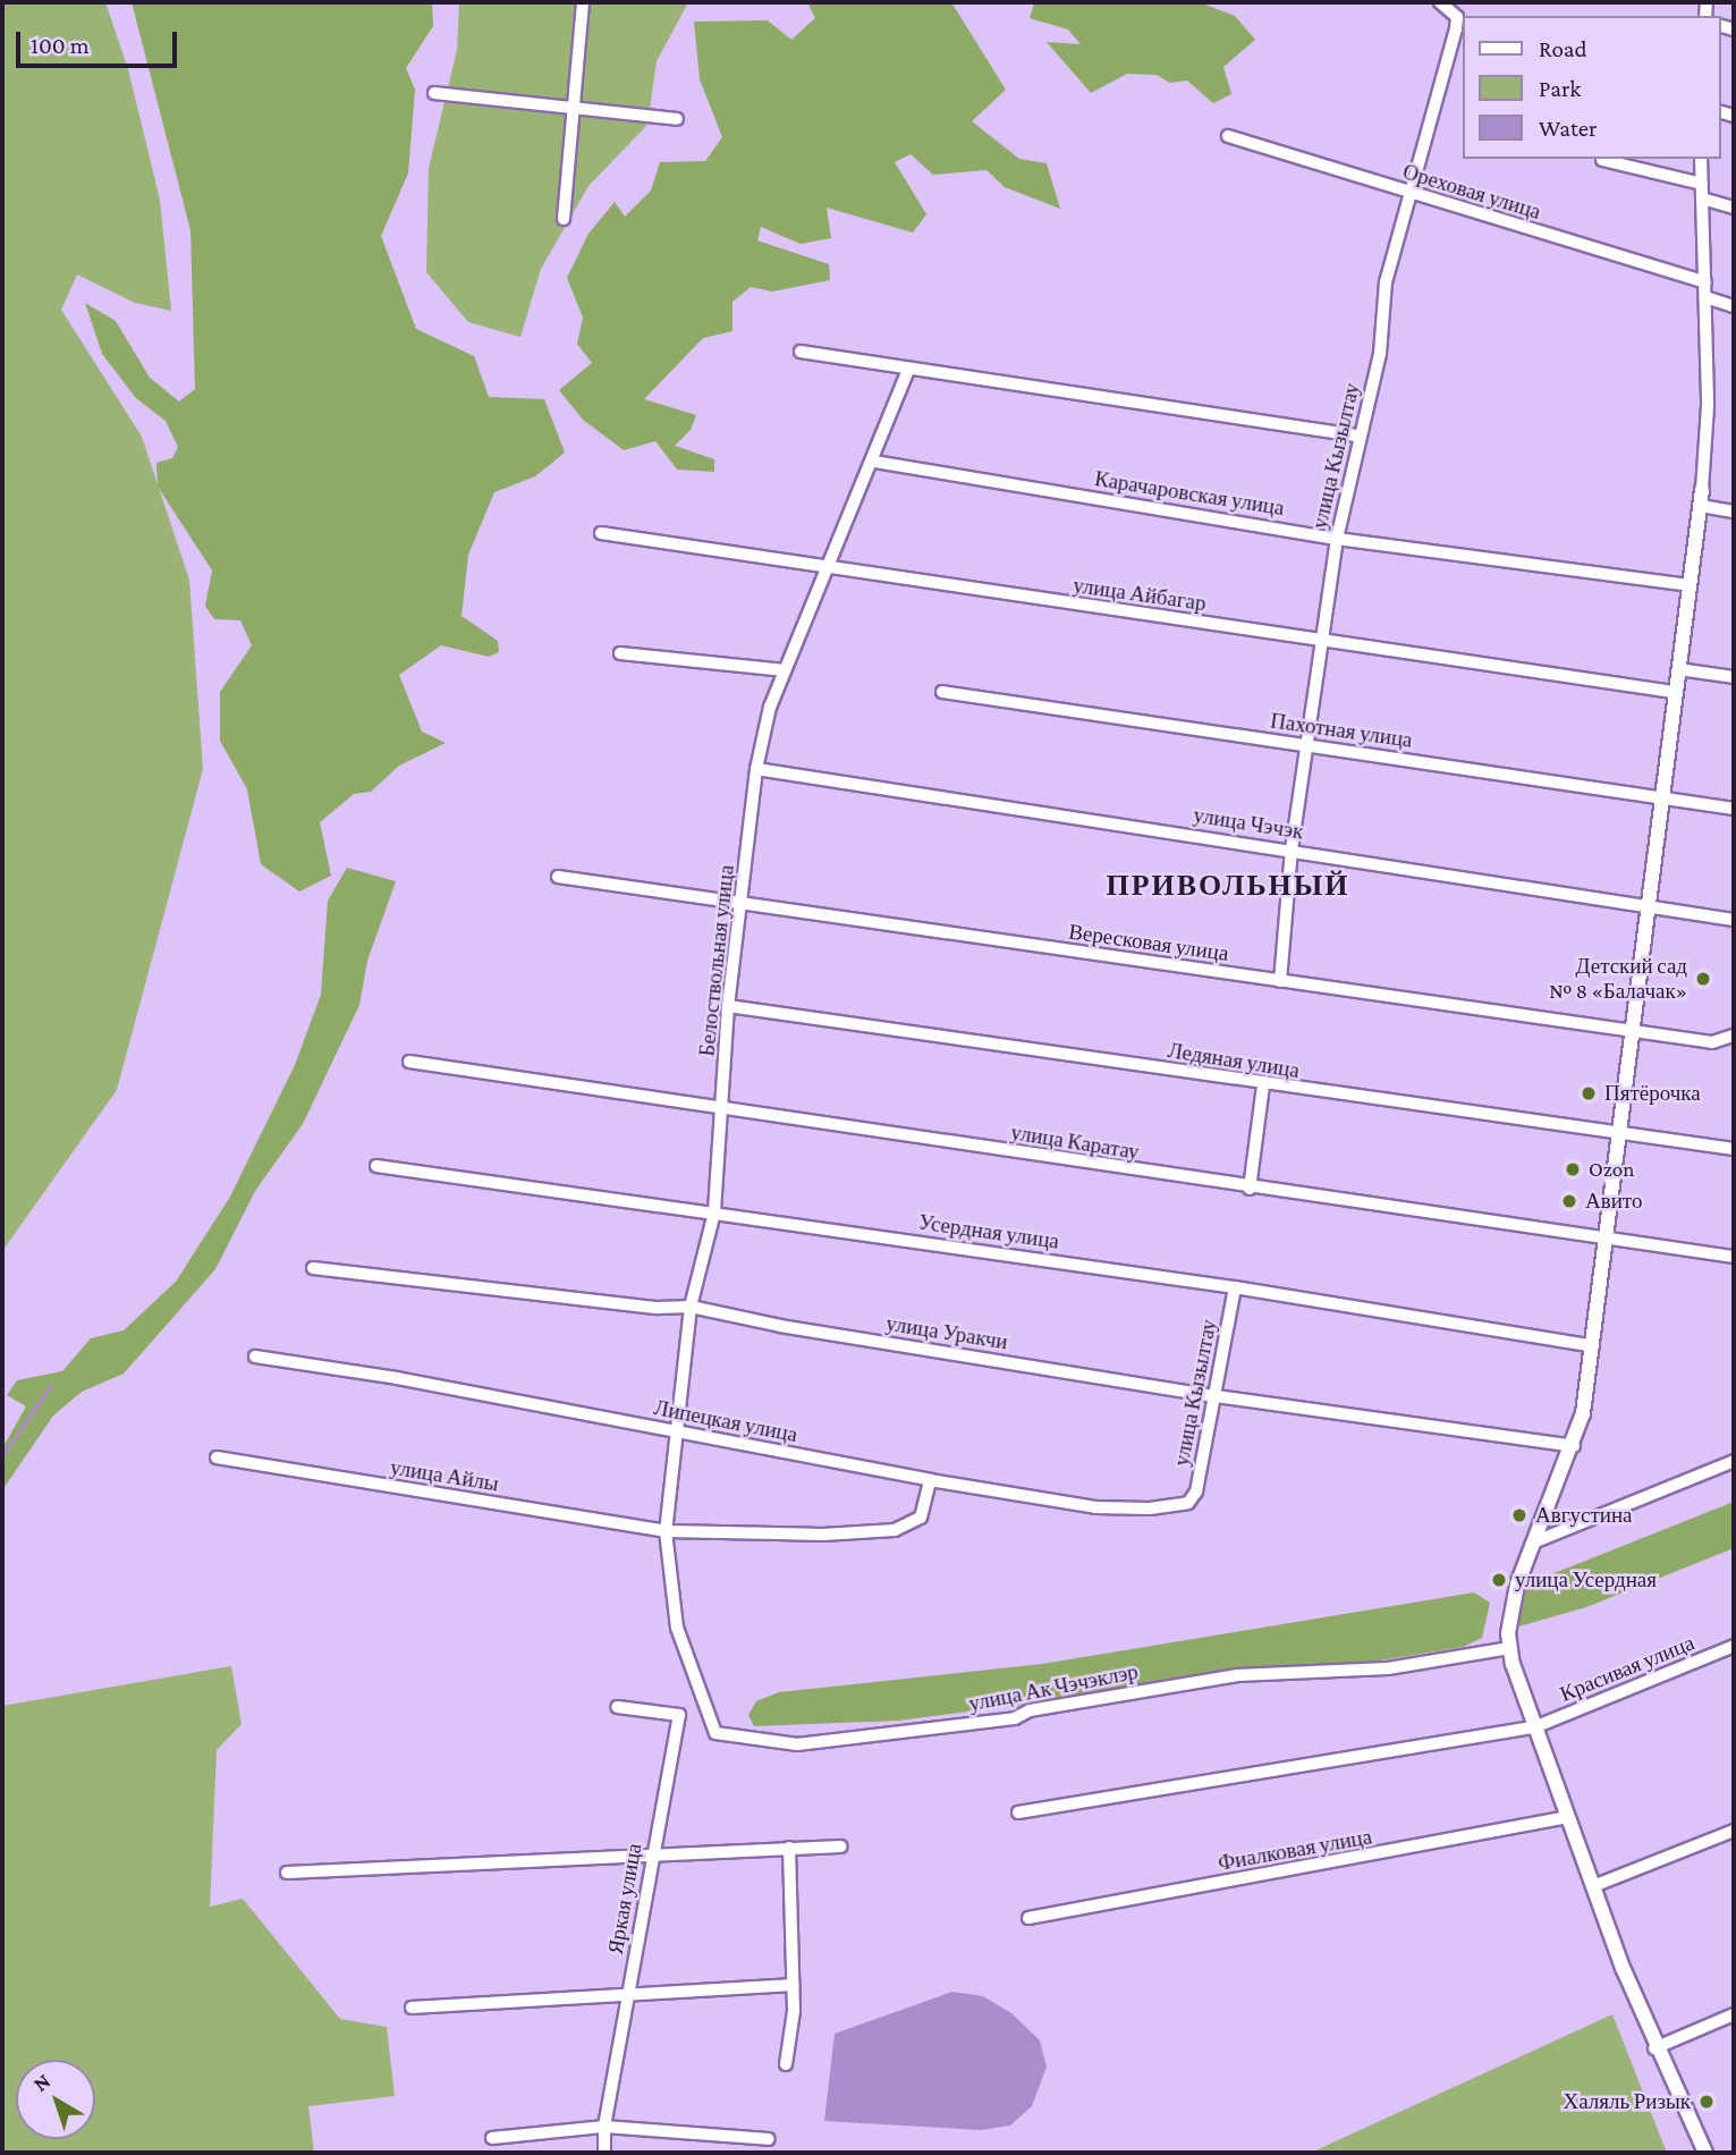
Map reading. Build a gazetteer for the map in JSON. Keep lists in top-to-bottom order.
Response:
{
  "streets": {
    "street": [
      "Ореховая улица",
      "улица Кызылтау",
      "Карачаровская улица",
      "улица Айбагар",
      "Пахотная улица",
      "улица Чэчэк",
      "Вересковая улица",
      "Белоствольная улица",
      "Ледяная улица",
      "улица Каратау",
      "Усердная улица",
      "улица Уракчи",
      "Липецкая улица",
      "улица Айлы",
      "Красивая улица",
      "улица Ак Чэчэклэр",
      "Фиалковая улица",
      "Яркая улица"
    ]
  },
  "crossings": [
    ["Ореховая улица", "улица Кызылтау"],
    ["улица Кызылтау", "Карачаровская улица"],
    ["улица Кызылтау", "улица Айбагар"],
    ["улица Кызылтау", "Пахотная улица"],
    ["улица Кызылтау", "улица Чэчэк"],
    ["улица Кызылтау", "Вересковая улица"],
    ["улица Кызылтау", "Усердная улица"],
    ["улица Кызылтау", "улица Уракчи"],
    ["улица Кызылтау", "Липецкая улица"],
    ["Карачаровская улица", "Белоствольная улица"],
    ["улица Айбагар", "Белоствольная улица"],
    ["улица Чэчэк", "Белоствольная улица"],
    ["Вересковая улица", "Белоствольная улица"],
    ["Белоствольная улица", "Ледяная улица"],
    ["Белоствольная улица", "улица Каратау"],
    ["Белоствольная улица", "Усердная улица"],
    ["Белоствольная улица", "улица Уракчи"],
    ["Белоствольная улица", "Липецкая улица"],
    ["Белоствольная улица", "улица Айлы"],
    ["Белоствольная улица", "улица Ак Чэчэклэр"],
    ["Липецкая улица", "улица Айлы"]
  ],
  "districts": ["ПРИВОЛЬНЫЙ"],
  "places": [
    "Детский сад № 8 «Балачак»",
    "Пятёрочка",
    "Ozon",
    "Авито",
    "Августина",
    "улица Усердная",
    "Халяль Ризык"
  ],
  "legend": ["Road", "Park", "Water"],
  "scale_bar": "100 m",
  "north": "top left"
}
